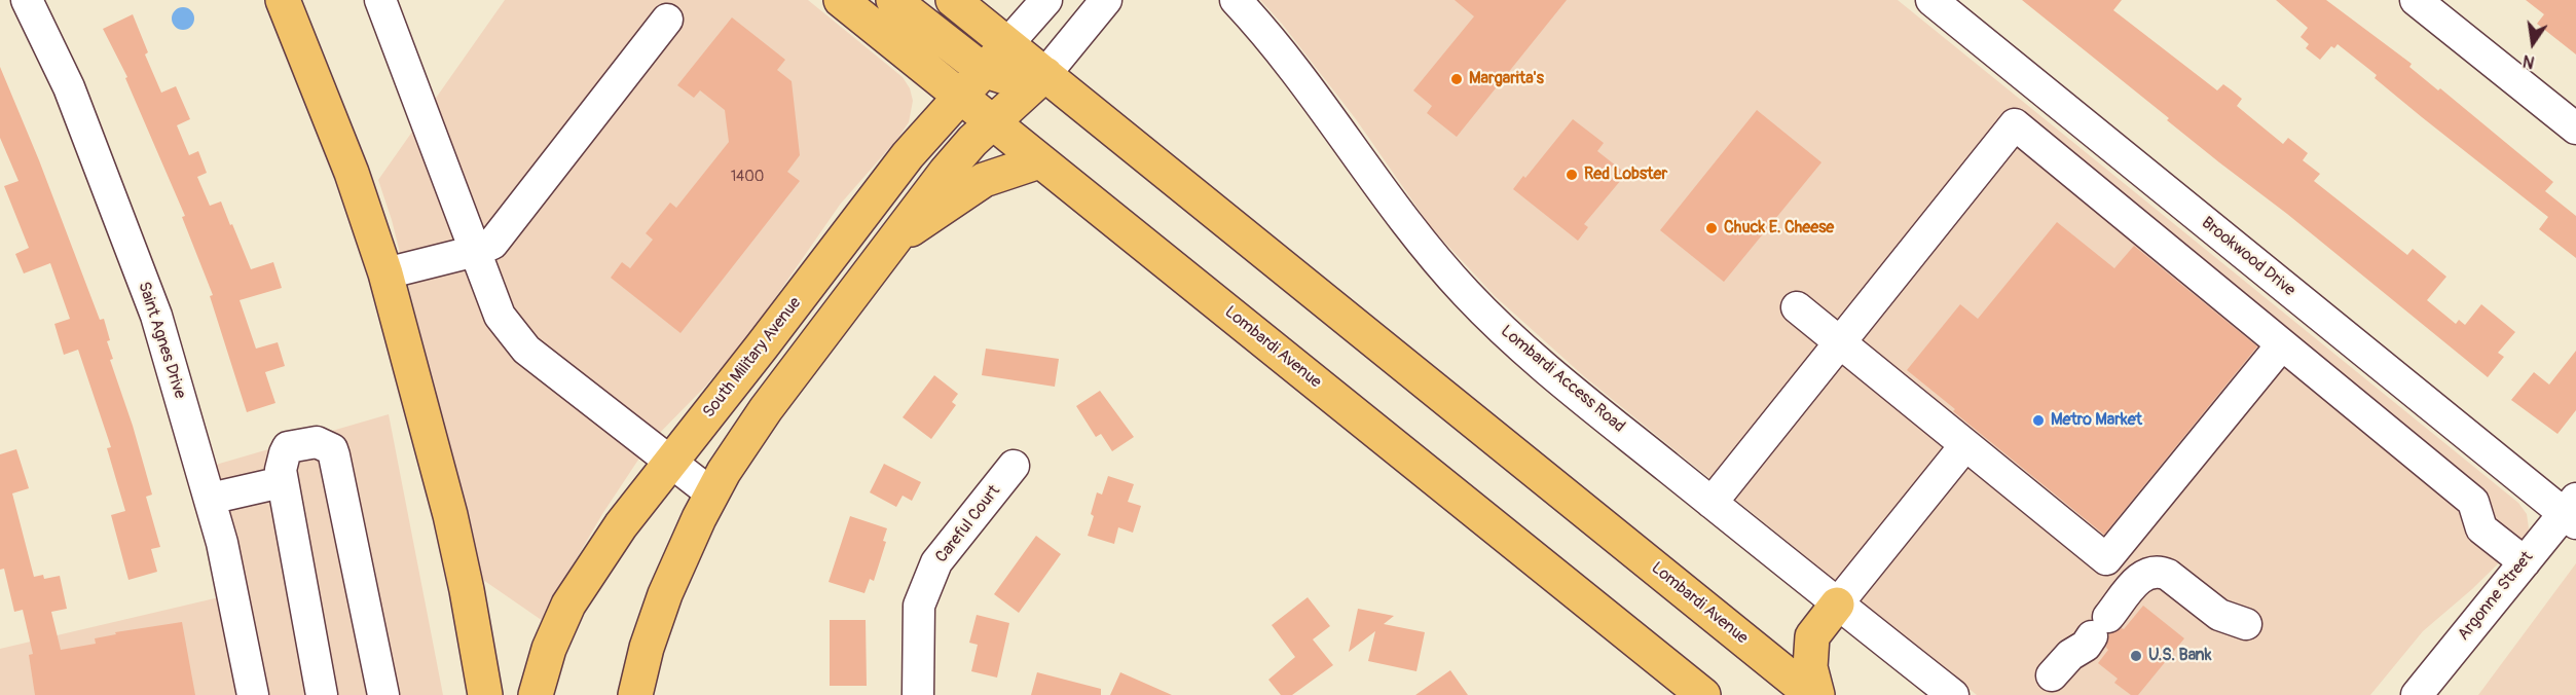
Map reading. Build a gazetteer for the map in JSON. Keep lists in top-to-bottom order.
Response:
{
  "streets": {
    "main road": ["Lombardi Avenue", "South Military Avenue"],
    "street": [
      "Brookwood Drive",
      "Saint Agnes Drive",
      "Lombardi Access Road",
      "Careful Court",
      "Argonne Street"
    ]
  },
  "crossings": [
    ["Brookwood Drive", "Argonne Street"],
    ["Lombardi Avenue", "South Military Avenue"]
  ],
  "places": [
    "Margarita's",
    "Red Lobster",
    "Chuck E. Cheese",
    "Metro Market",
    "U.S. Bank"
  ],
  "house_numbers": ["1400"],
  "north": "bottom"
}
